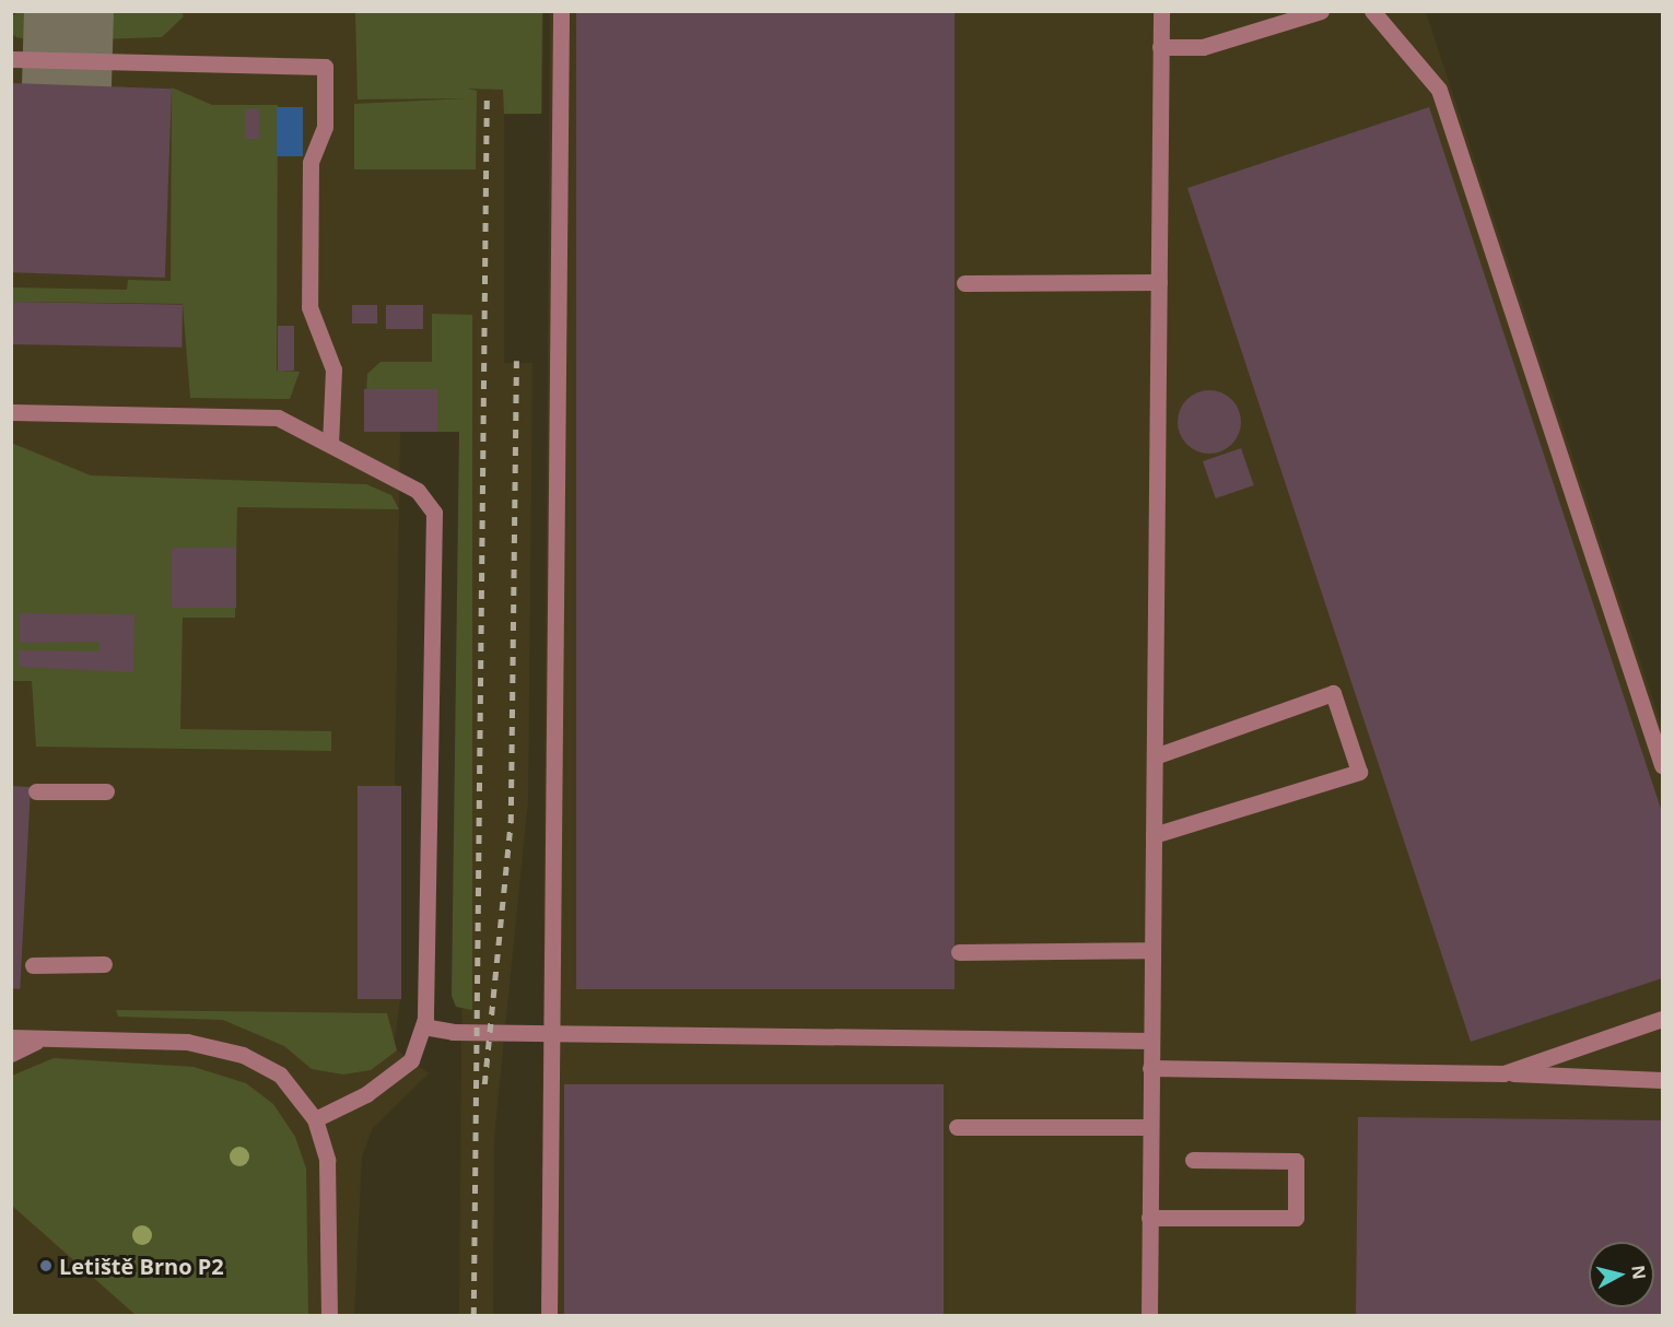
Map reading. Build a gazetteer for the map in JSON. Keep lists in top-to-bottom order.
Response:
{
  "places": ["Letiště Brno P2"],
  "north": "right"
}
